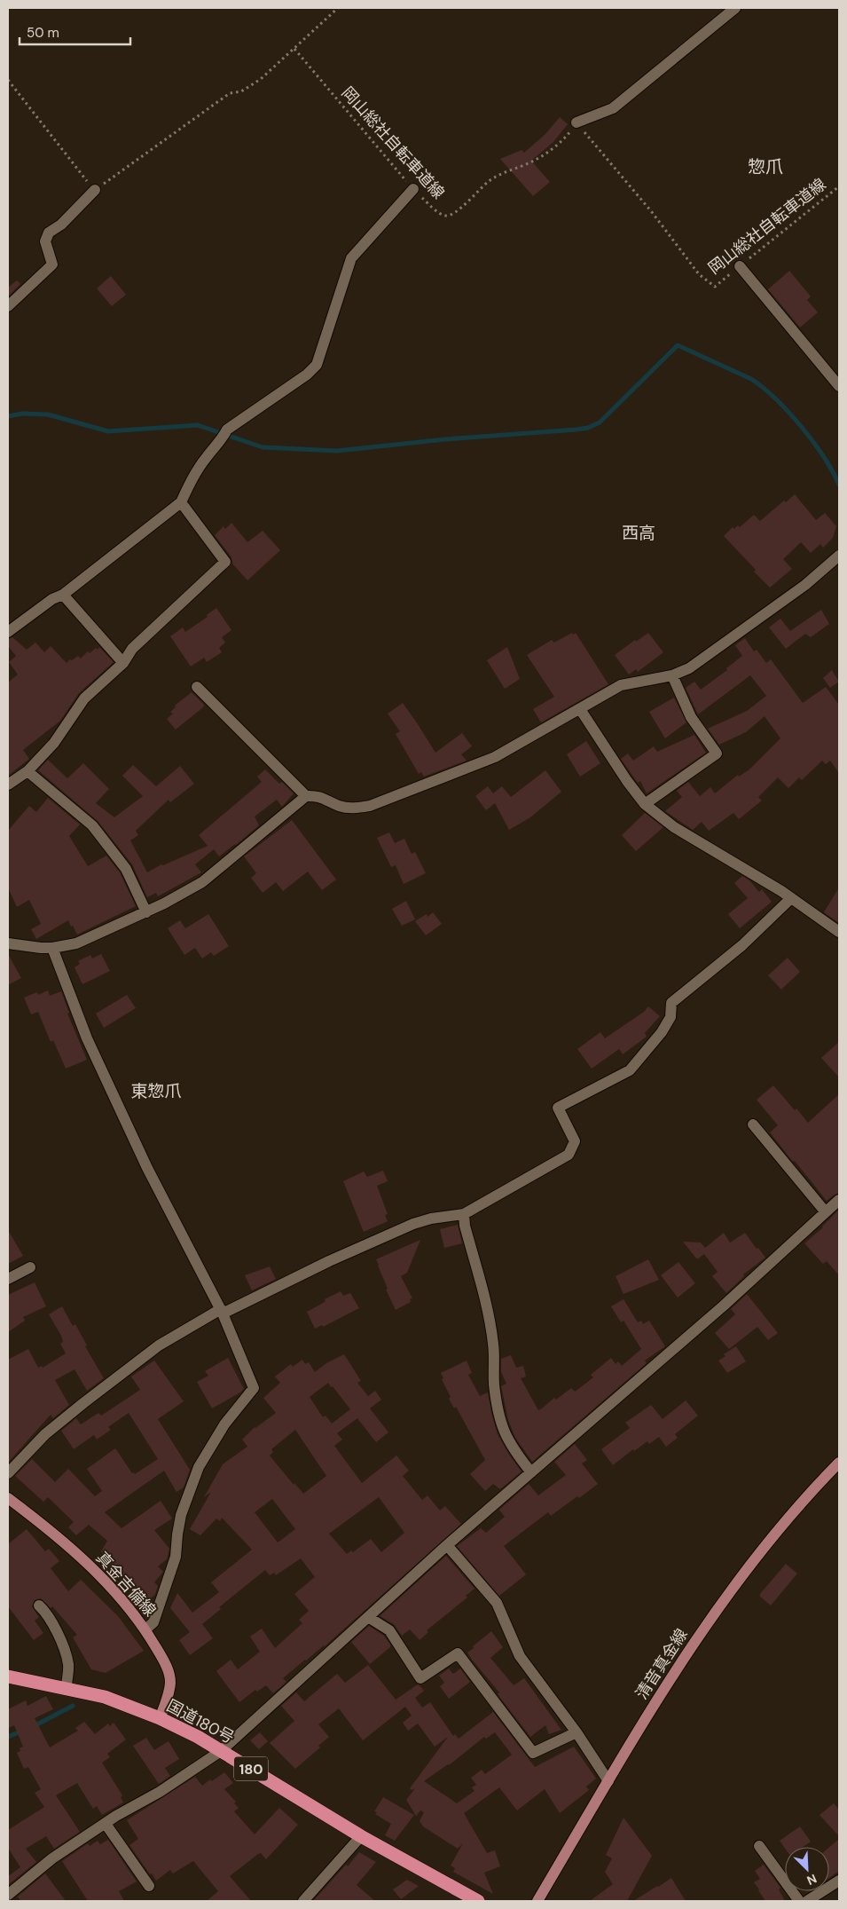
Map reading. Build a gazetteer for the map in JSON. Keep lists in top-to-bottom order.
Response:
{
  "streets": {
    "highway": ["国道180号", "180"],
    "main road": ["真金吉備線", "清音真金線"],
    "path": ["岡山総社自転車道線"]
  },
  "crossings": [
    ["真金吉備線", "国道180号"]
  ],
  "districts": ["惣爪", "西高", "東惣爪"],
  "scale_bar": "50 m",
  "north": "bottom right"
}
